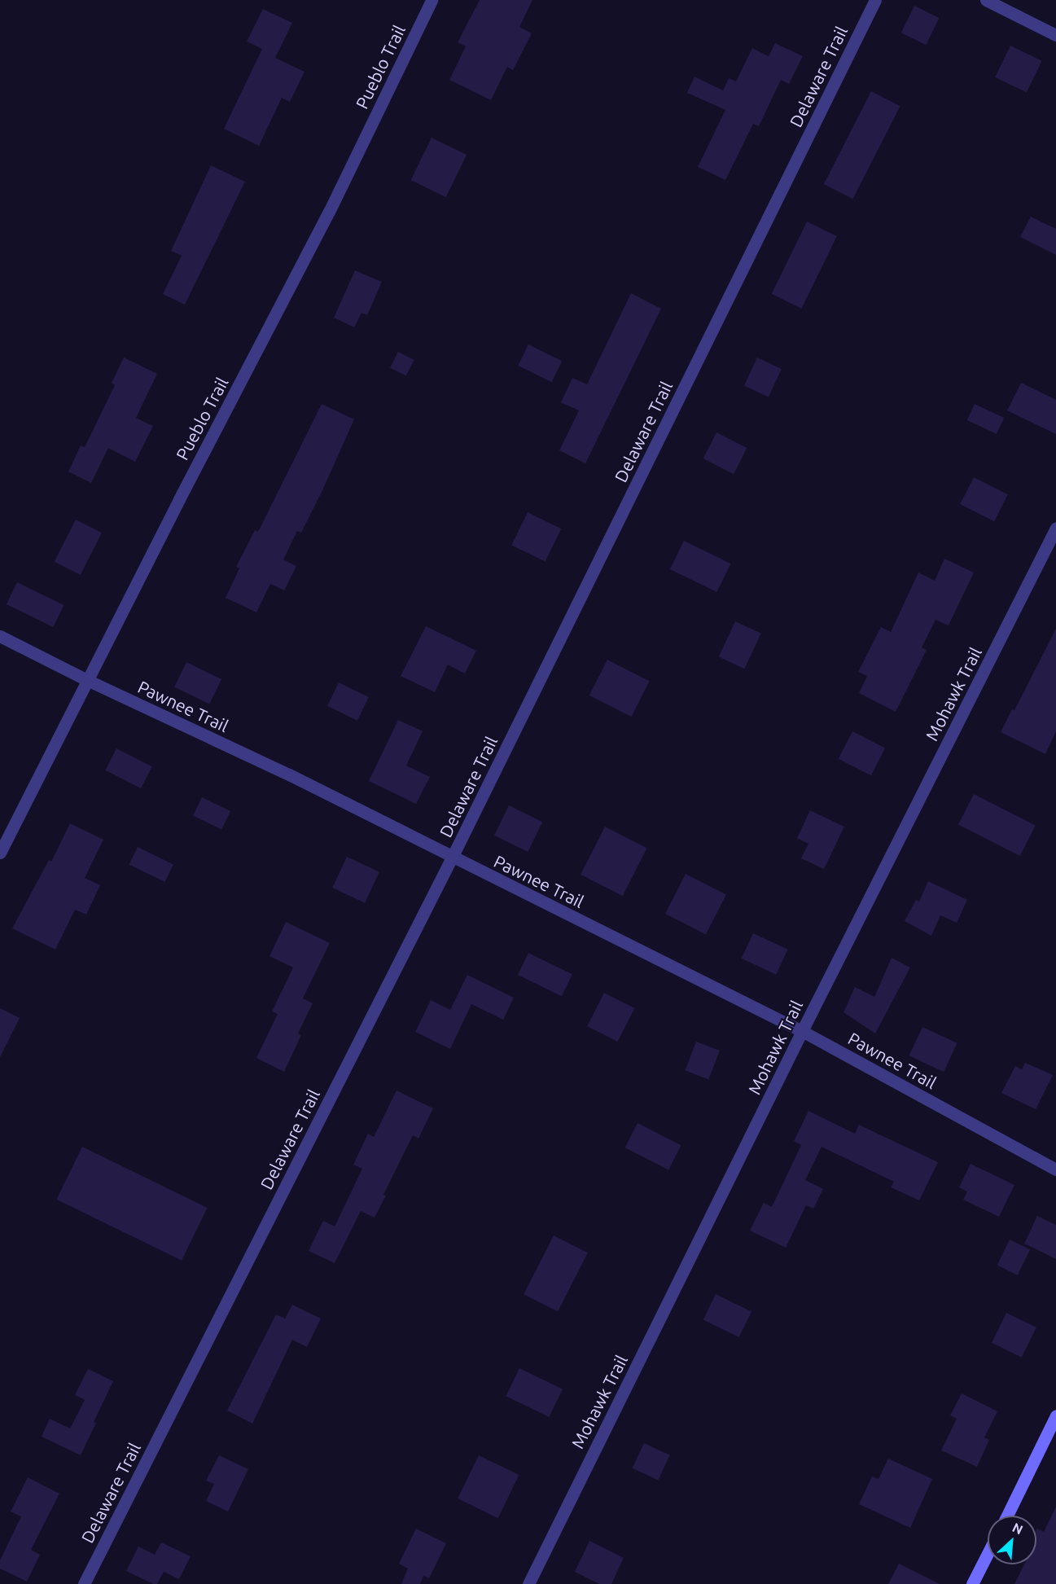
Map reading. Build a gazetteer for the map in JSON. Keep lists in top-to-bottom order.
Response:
{
  "streets": {
    "street": [
      "Pueblo Trail",
      "Delaware Trail",
      "Mohawk Trail",
      "Pawnee Trail"
    ]
  },
  "crossings": [
    ["Pueblo Trail", "Pawnee Trail"],
    ["Delaware Trail", "Pawnee Trail"],
    ["Mohawk Trail", "Pawnee Trail"]
  ],
  "north": "top right"
}
